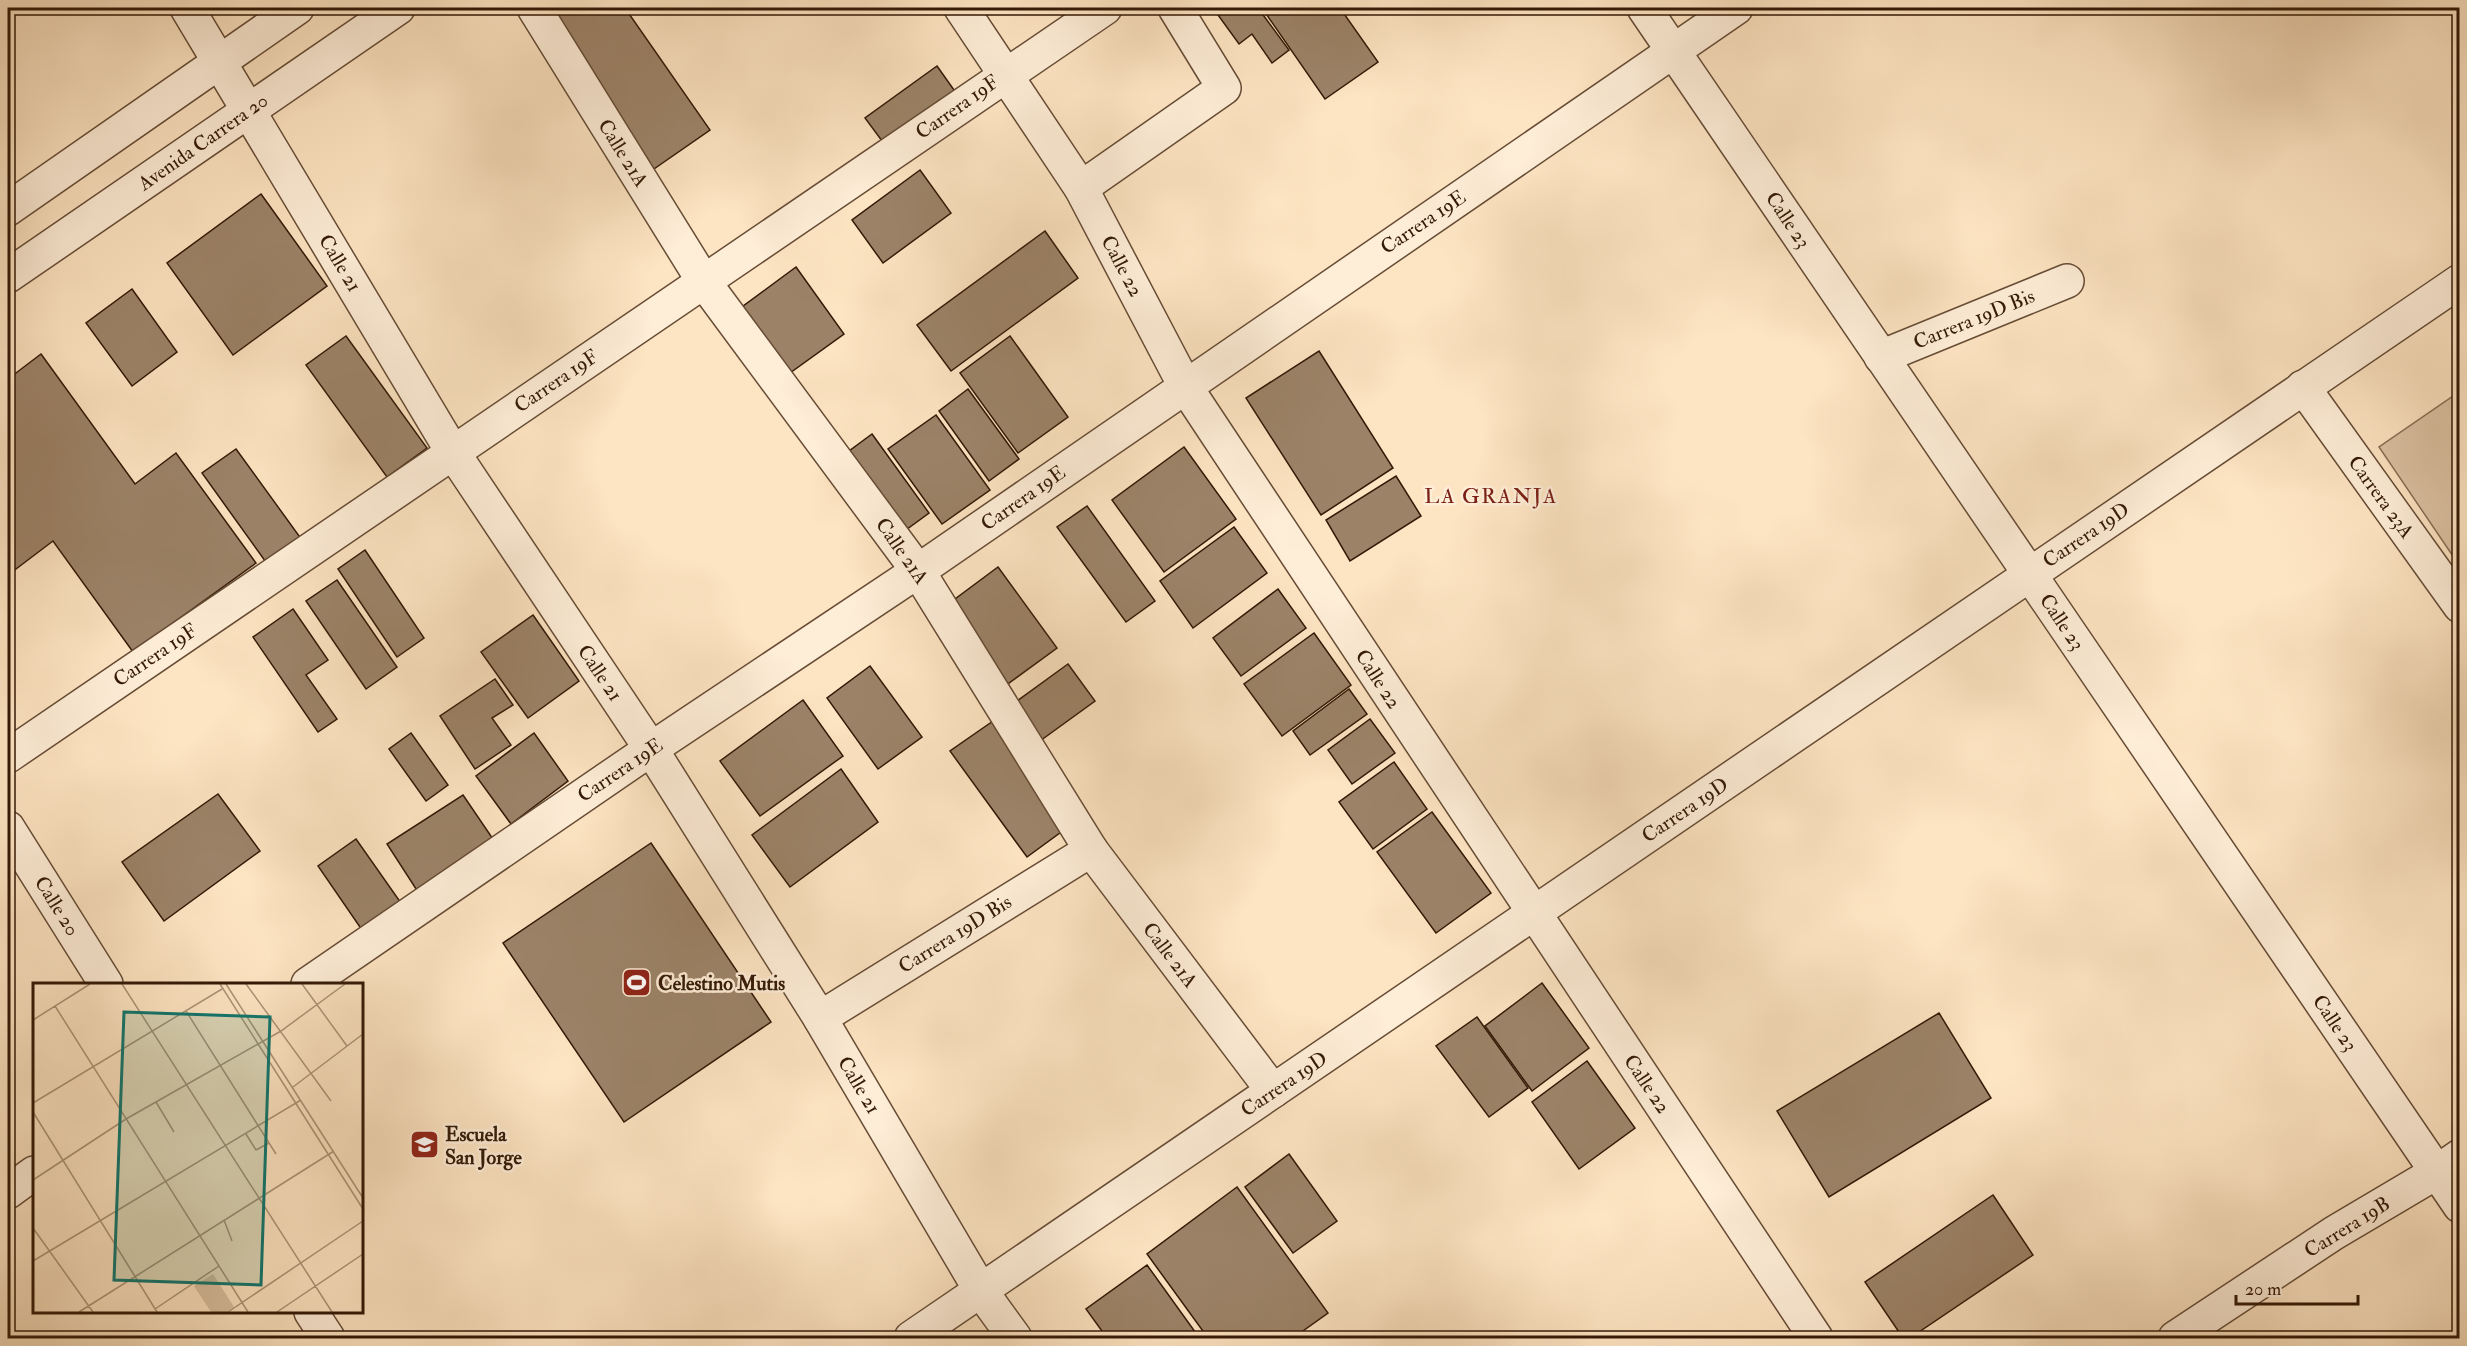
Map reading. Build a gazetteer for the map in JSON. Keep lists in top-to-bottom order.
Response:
{
  "streets": {
    "street": [
      "Carrera 19F",
      "Avenida Carrera 20",
      "Calle 21A",
      "Calle 23",
      "Carrera 19E",
      "Calle 21",
      "Calle 22",
      "Carrera 19D Bis",
      "Carrera 23A",
      "Carrera 19D",
      "Calle 20",
      "Carrera 19B"
    ]
  },
  "crossings": [
    ["Carrera 19F", "Calle 21A"],
    ["Carrera 19F", "Calle 21"],
    ["Carrera 19F", "Calle 22"],
    ["Avenida Carrera 20", "Calle 21"],
    ["Calle 21A", "Carrera 19E"],
    ["Calle 21A", "Carrera 19D Bis"],
    ["Calle 21A", "Carrera 19D"],
    ["Calle 23", "Carrera 19E"],
    ["Calle 23", "Carrera 19D Bis"],
    ["Calle 23", "Carrera 19D"],
    ["Calle 23", "Carrera 19B"],
    ["Carrera 19E", "Calle 21"],
    ["Carrera 19E", "Calle 22"],
    ["Calle 21", "Carrera 19D Bis"],
    ["Calle 21", "Carrera 19D"],
    ["Calle 22", "Carrera 19D"],
    ["Carrera 23A", "Carrera 19D"]
  ],
  "districts": ["LA GRANJA"],
  "places": {
    "sports": ["Celestino Mutis"],
    "school or university": ["Escuela San Jorge"]
  },
  "scale_bar": "20 m"
}
